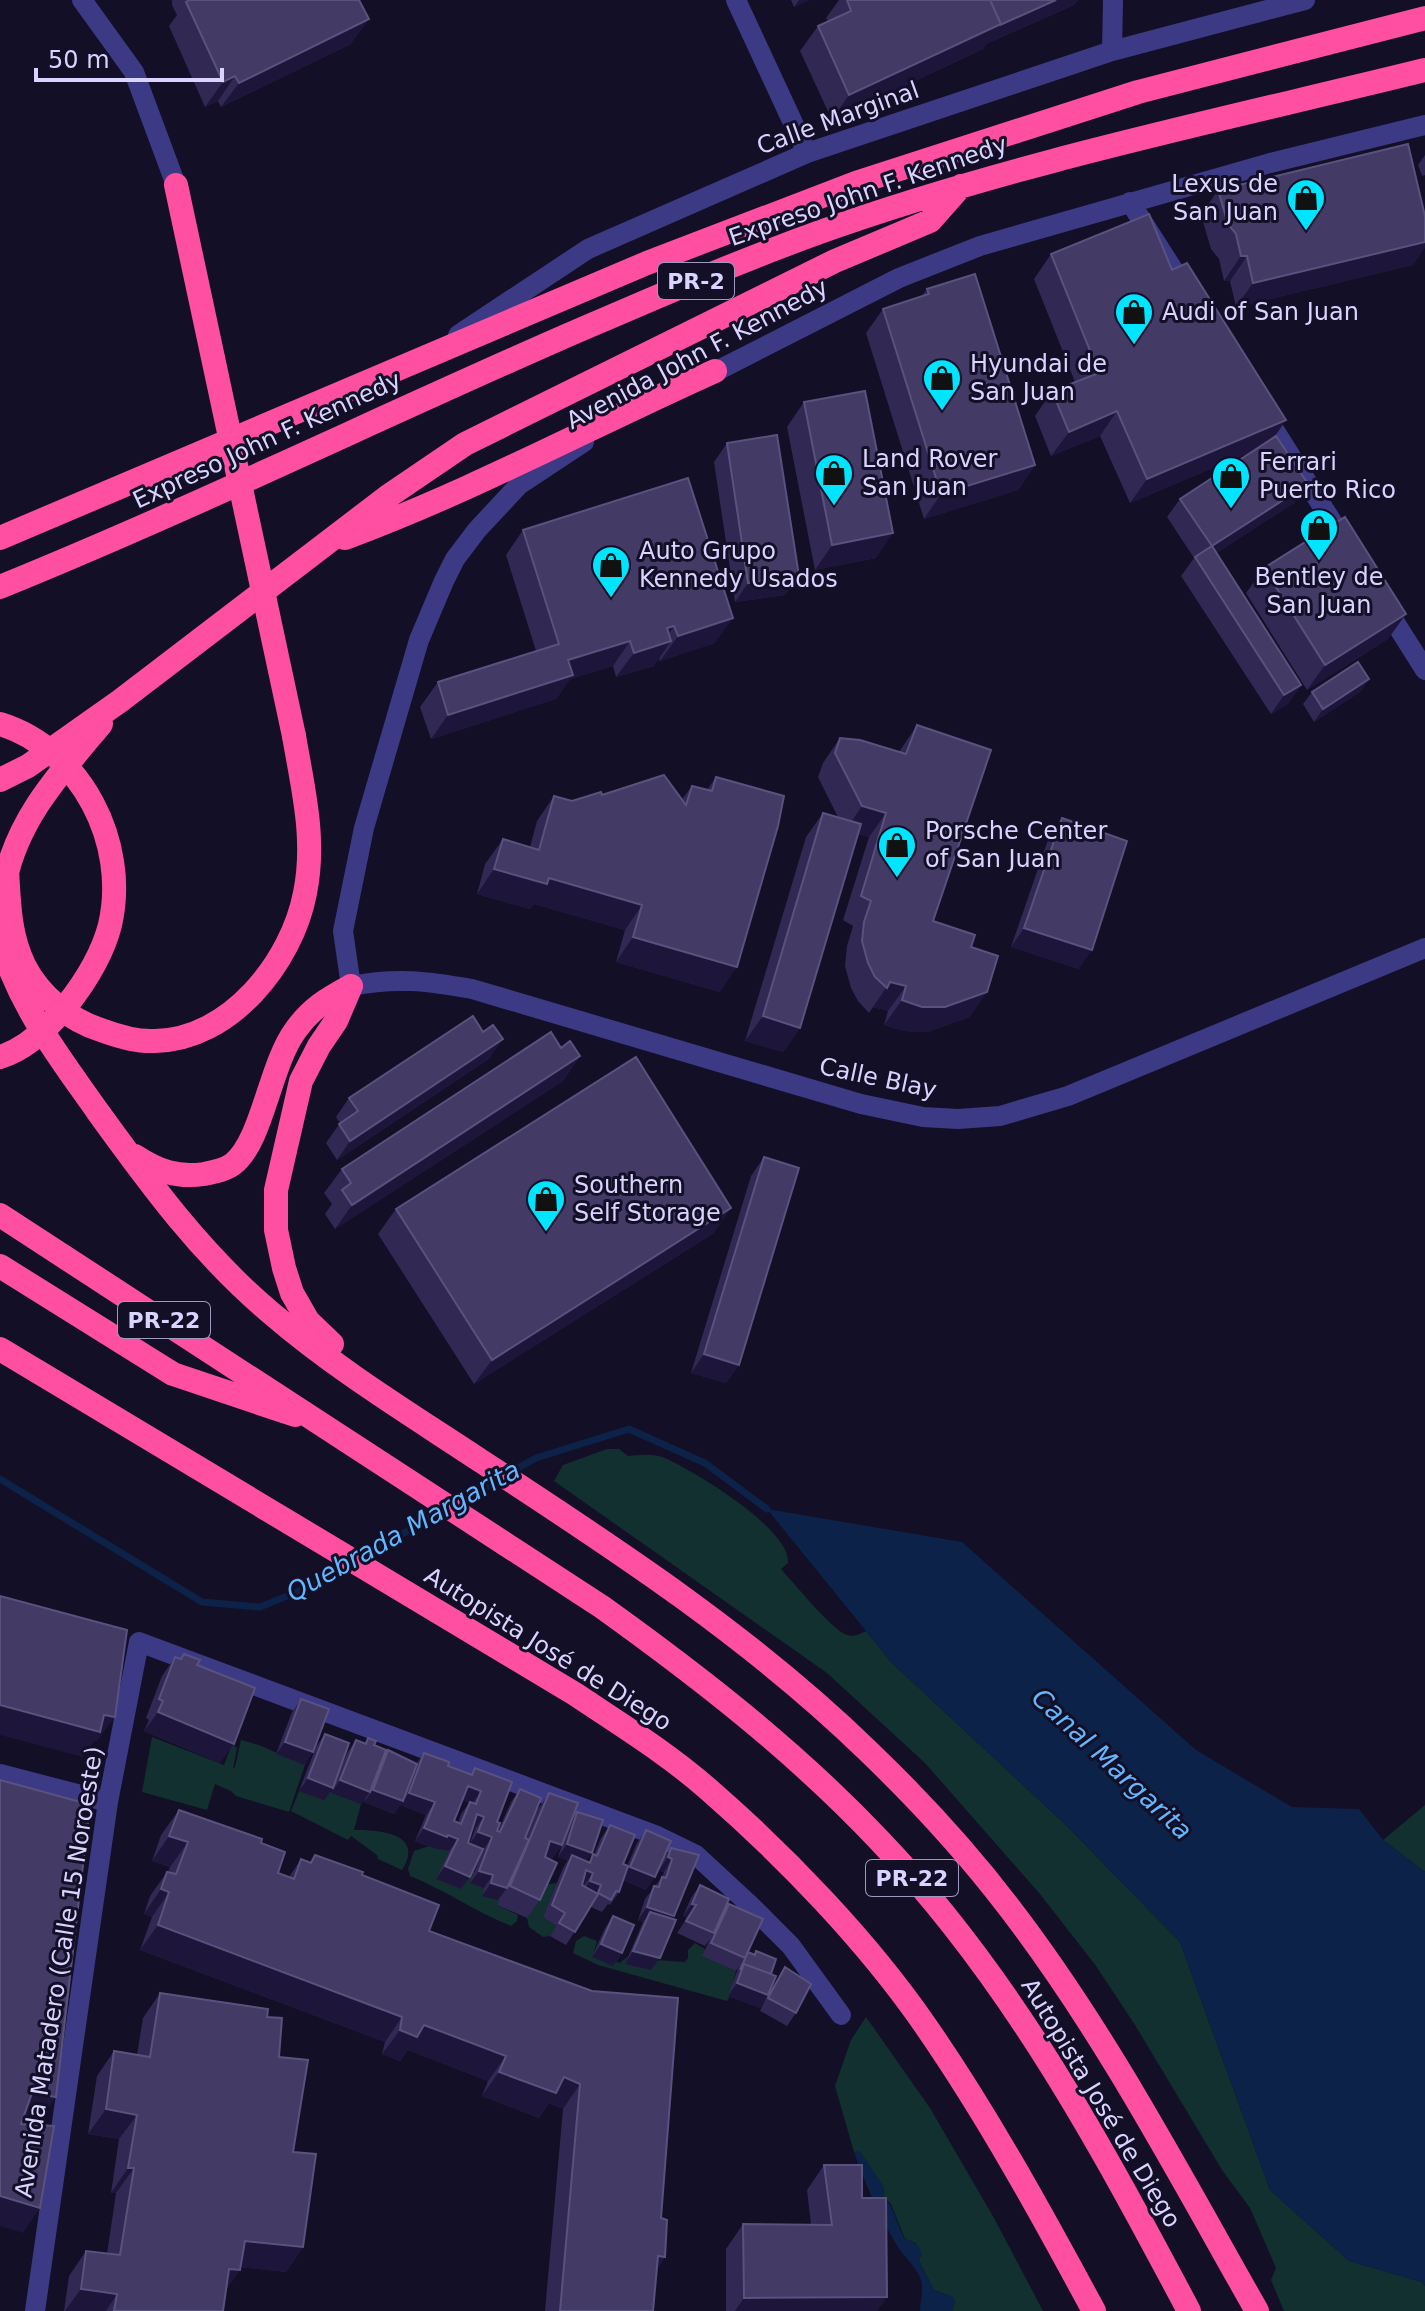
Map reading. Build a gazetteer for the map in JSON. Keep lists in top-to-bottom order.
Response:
{
  "streets": {
    "highway": [
      "Expreso John F. Kennedy",
      "PR-2",
      "PR-22",
      "Autopista José de Diego"
    ],
    "street": [
      "Calle Marginal",
      "Avenida John F. Kennedy",
      "Calle Blay",
      "Avenida Matadero (Calle 15 Noroeste)"
    ]
  },
  "crossings": [
    ["Calle Marginal", "Expreso John F. Kennedy"],
    ["Avenida John F. Kennedy", "Calle Blay"]
  ],
  "water": ["Quebrada Margarita", "Canal Margarita"],
  "places": {
    "shop": [
      "Lexus de San Juan",
      "Audi of San Juan",
      "Hyundai de San Juan",
      "Land Rover San Juan",
      "Ferrari Puerto Rico",
      "Bentley de San Juan",
      "Auto Grupo Kennedy Usados",
      "Porsche Center of San Juan",
      "Southern Self Storage"
    ]
  },
  "scale_bar": "50 m"
}
